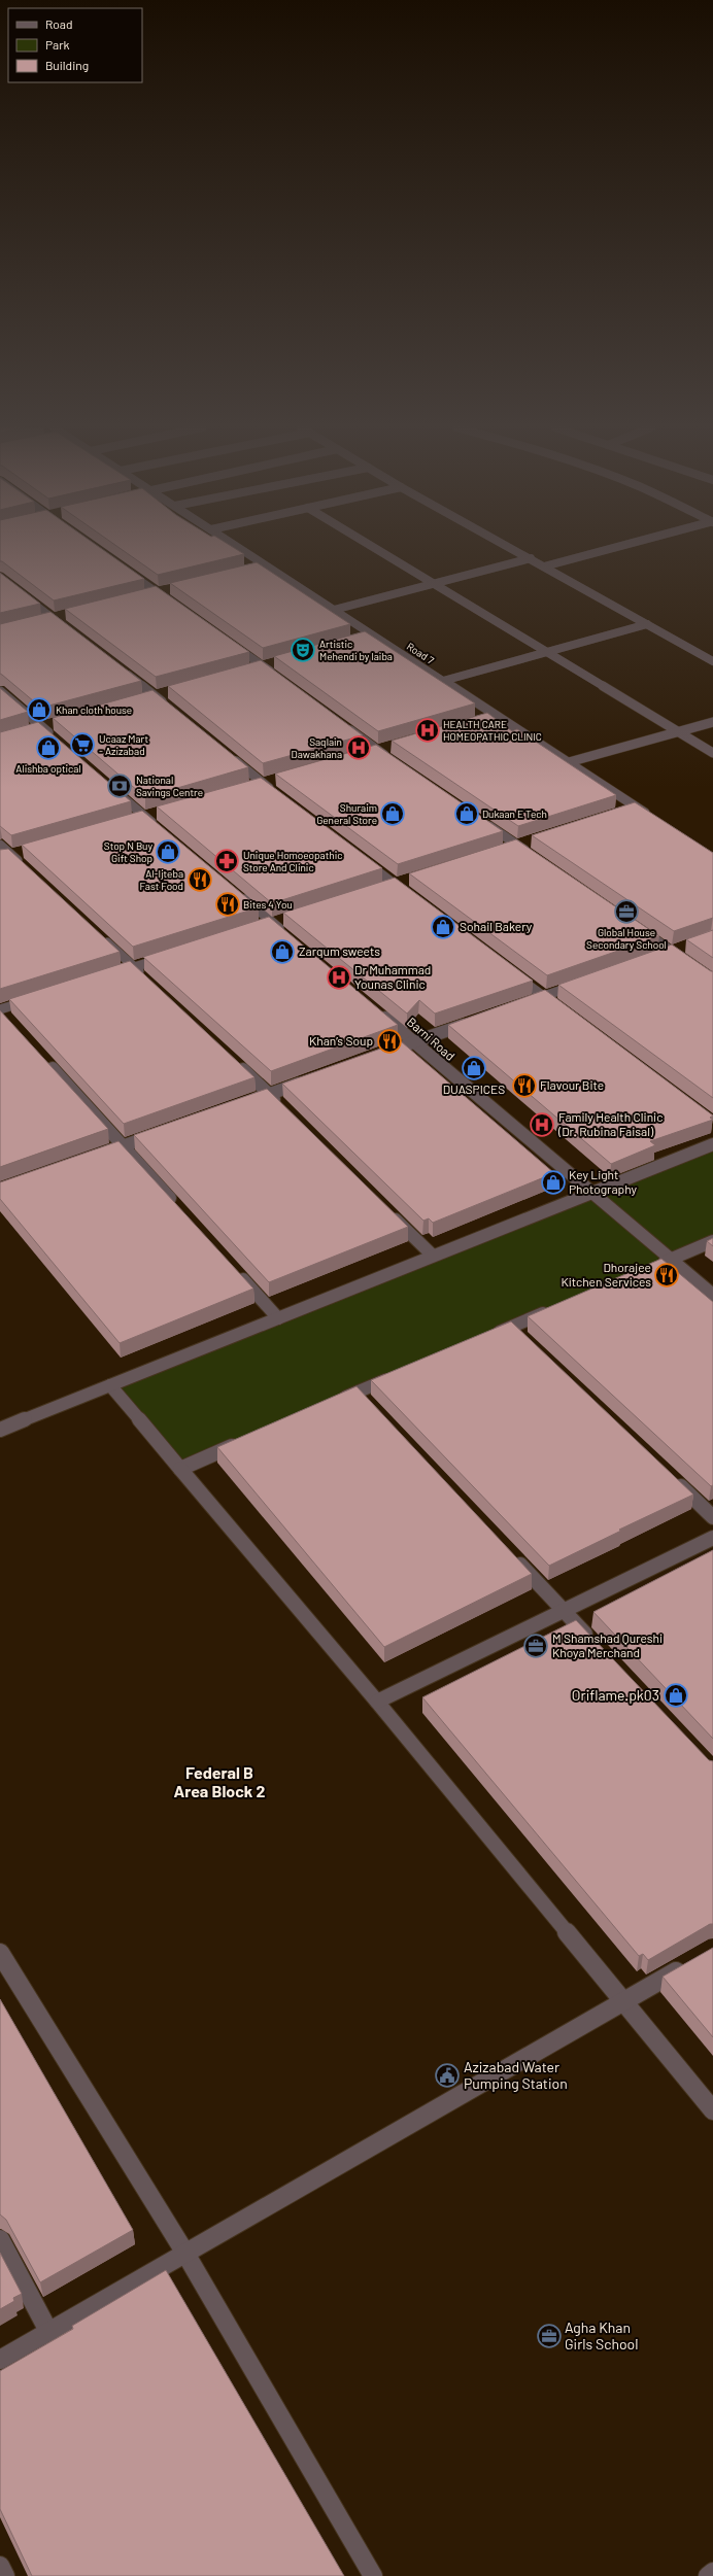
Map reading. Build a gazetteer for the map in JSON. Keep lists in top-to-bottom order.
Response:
{
  "streets": {
    "street": ["Road 7", "Barni Road"]
  },
  "districts": ["Federal B Area Block 2"],
  "places": {
    "theatre": ["Artistic Mehendi by laiba"],
    "shop": [
      "Khan cloth house",
      "Alishba optical",
      "Shuraim General Store",
      "Dukaan E Tech",
      "Stop N Buy Gift Shop",
      "Sohail Bakery",
      "Zarqum sweets",
      "DUASPICES",
      "Key Light Photography",
      "Oriflame.pk03"
    ],
    "hospital": [
      "HEALTH CARE HOMEOPATHIC CLINIC",
      "Saqlain Dawakhana",
      "Dr Muhammad Younas Clinic",
      "Family Health Clinic (Dr. Rubina Faisal)"
    ],
    "supermarket": ["Ucaaz Mart - Azizabad"],
    "bank": ["National Savings Centre"],
    "pharmacy": ["Unique Homoeopathic Store And Clinic"],
    "restaurant": [
      "Al-Ijteba Fast Food",
      "Bites 4 You",
      "Khan’s Soup",
      "Flavour Bite",
      "Dhorajee Kitchen Services"
    ],
    "office": ["Global House Secondary School", "M Shamshad Qureshi Khoya Merchand", "Agha Khan Girls School"],
    "public building": ["Azizabad Water Pumping Station"]
  },
  "legend": ["Road", "Park", "Building"]
}
